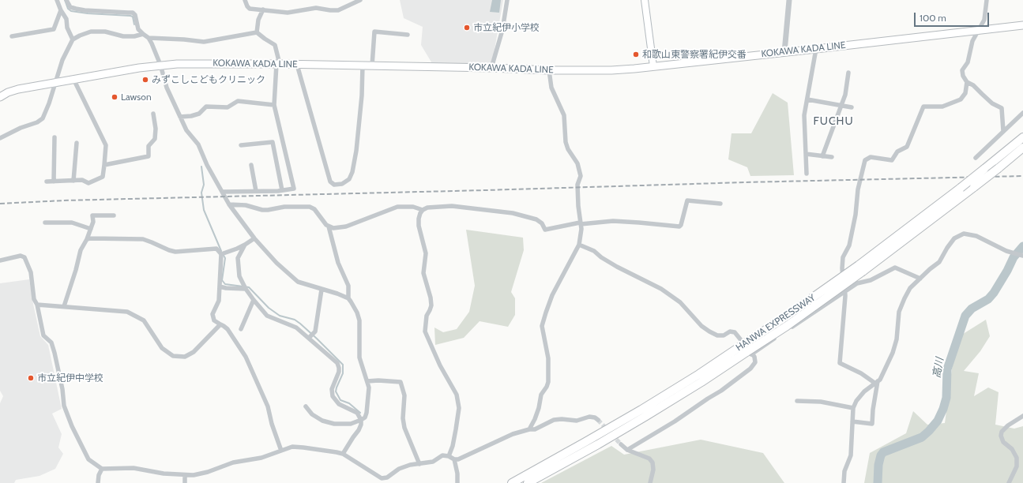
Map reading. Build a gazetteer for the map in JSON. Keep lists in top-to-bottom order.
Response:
{
  "streets": {
    "highway": ["HANWA EXPRESSWAY"],
    "main road": ["KOKAWA KADA LINE"]
  },
  "districts": ["FUCHU"],
  "water": ["高川"],
  "places": [
    "市立紀伊小学校",
    "和歌山東警察署紀伊交番",
    "みずこしこどもクリニック",
    "Lawson",
    "市立紀伊中学校"
  ],
  "scale_bar": "100 m"
}
